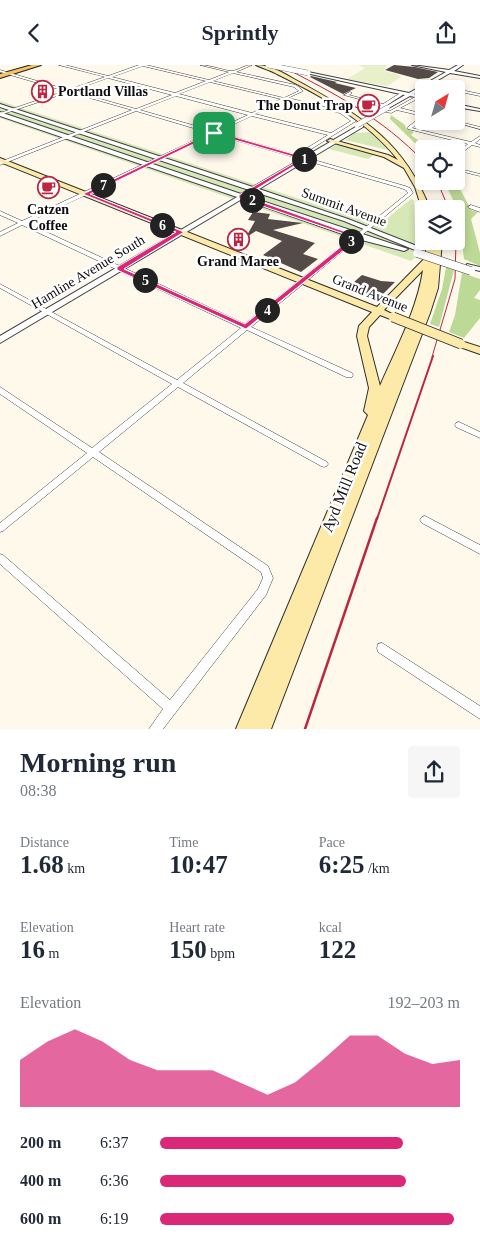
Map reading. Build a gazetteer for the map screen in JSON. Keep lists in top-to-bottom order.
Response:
{
  "streets": {
    "main road": ["Grand Avenue", "Ayd Mill Road"],
    "street": ["Summit Avenue", "Hamline Avenue South"]
  },
  "crossings": [
    ["Summit Avenue", "Hamline Avenue South"],
    ["Hamline Avenue South", "Grand Avenue"]
  ],
  "places": {
    "building": ["Portland Villas", "Grand Maree"],
    "cafe": ["The Donut Trap", "Catzen Coffee"]
  },
  "north": "top right",
  "page": {
    "header": "Sprintly",
    "pins": [
      "1",
      "7",
      "2",
      "6",
      "3",
      "5",
      "4"
    ],
    "heading": ["Morning run", "08:38"],
    "stats": [
      ["Distance", "1.68 km"],
      ["Time", "10:47"],
      ["Pace", "6:25 /km"],
      ["Elevation", "16 m"],
      ["Heart rate", "150 bpm"],
      ["kcal", "122"]
    ],
    "chart": ["Elevation", "192–203 m"],
    "list": [
      {
        "name": "200 m",
        "note": "6:37"
      },
      {
        "name": "400 m",
        "note": "6:36"
      },
      {
        "name": "600 m",
        "note": "6:19"
      }
    ]
  }
}
